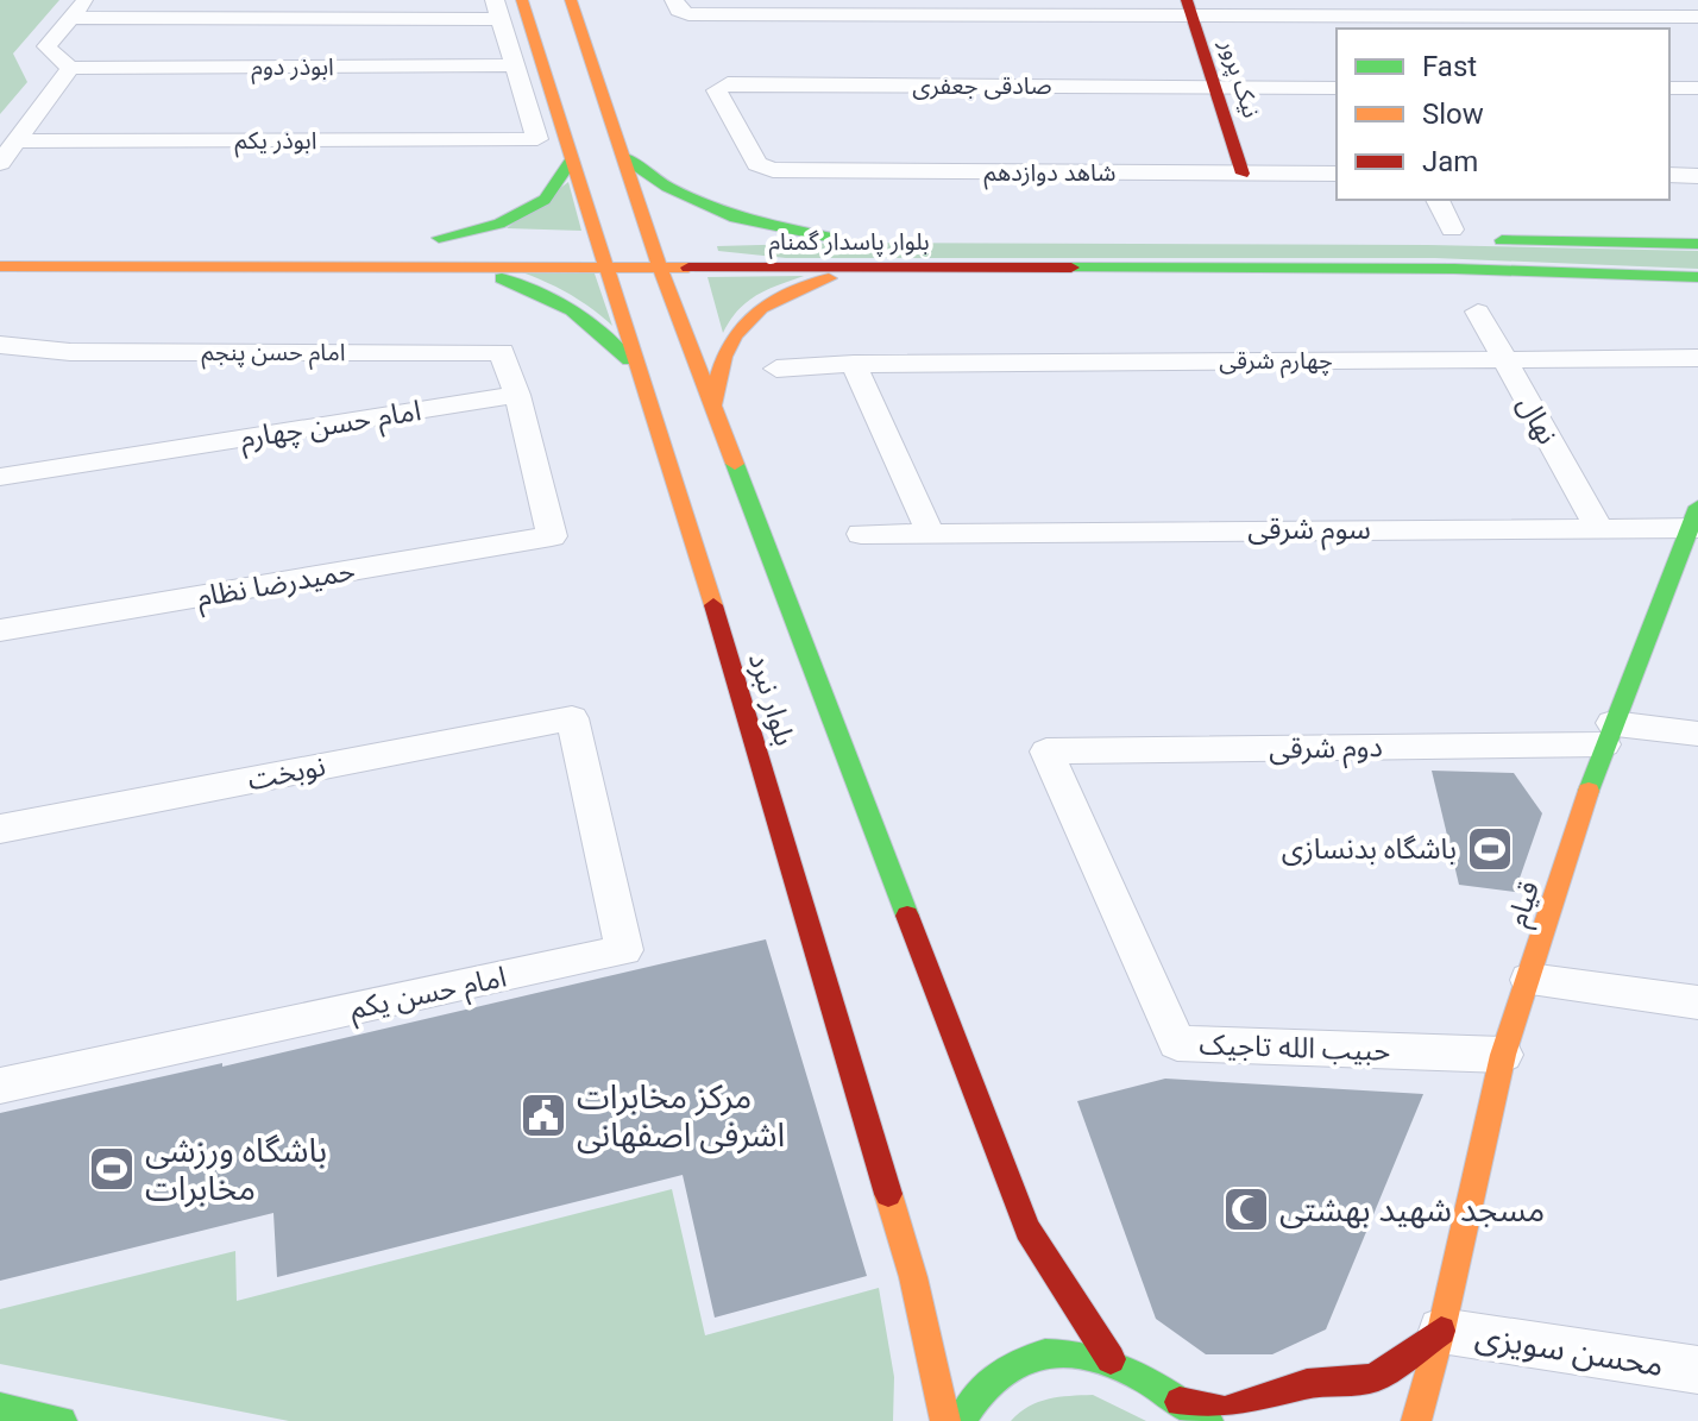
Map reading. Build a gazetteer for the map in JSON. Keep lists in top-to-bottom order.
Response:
{
  "streets": {
    "main road": [
      "نیک پرور",
      "بلوار پاسدار گمنام",
      "بلوار نبرد",
      "قیام"
    ],
    "street": [
      "ابوذر دوم",
      "صادقی جعفری",
      "ابوذر یکم",
      "شاهد دوازدهم",
      "امام حسن پنجم",
      "چهارم شرقی",
      "نهال",
      "امام حسن چهارم",
      "سوم شرقی",
      "حمیدرضا نظام",
      "دوم شرقی",
      "نوبخت",
      "امام حسن یکم",
      "حبیب الله تاجیک",
      "محسن سویزی"
    ]
  },
  "crossings": [
    ["ابوذر دوم", "ابوذر یکم"],
    ["نیک پرور", "صادقی جعفری"],
    ["نیک پرور", "شاهد دوازدهم"],
    ["صادقی جعفری", "شاهد دوازدهم"],
    ["بلوار پاسدار گمنام", "بلوار نبرد"],
    ["امام حسن پنجم", "امام حسن چهارم"],
    ["امام حسن پنجم", "حمیدرضا نظام"],
    ["چهارم شرقی", "نهال"],
    ["نهال", "سوم شرقی"],
    ["امام حسن چهارم", "حمیدرضا نظام"],
    ["سوم شرقی", "قیام"],
    ["دوم شرقی", "قیام"],
    ["دوم شرقی", "حبیب الله تاجیک"],
    ["نوبخت", "امام حسن یکم"],
    ["قیام", "حبیب الله تاجیک"],
    ["قیام", "محسن سویزی"]
  ],
  "places": {
    "sports": ["باشگاه بدنسازی", "باشگاه ورزشی مخابرات"],
    "public building": ["مرکز مخابرات اشرفی اصفهانی"],
    "mosque": ["مسجد شهید بهشتی"]
  },
  "legend": ["Fast", "Slow", "Jam"]
}
